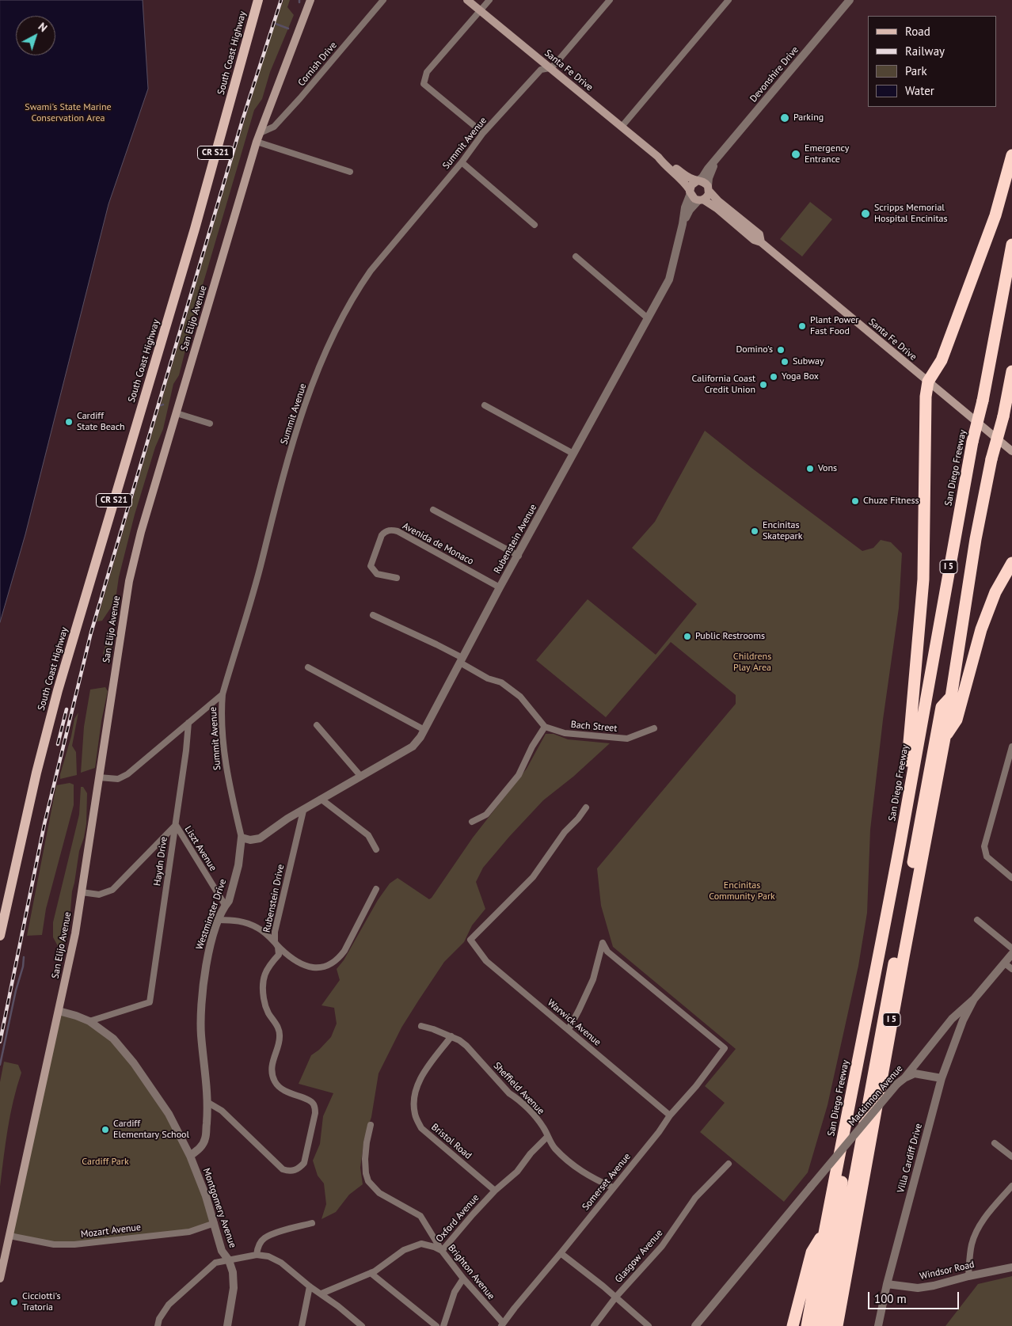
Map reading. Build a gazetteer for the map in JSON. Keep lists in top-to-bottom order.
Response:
{
  "streets": {
    "highway": ["San Diego Freeway", "I 5"],
    "main road": [
      "South Coast Highway",
      "Santa Fe Drive",
      "CR S21",
      "San Elijo Avenue"
    ],
    "street": [
      "Cornish Drive",
      "Devonshire Drive",
      "Summit Avenue",
      "Rubenstein Avenue",
      "Avenida de Monaco",
      "Bach Street",
      "Liszt Avenue",
      "Haydn Drive",
      "Rubenstein Drive",
      "Westminster Drive",
      "Warwick Avenue",
      "Sheffield Avenue",
      "Mackinnon Avenue",
      "Bristol Road",
      "Villa Cardiff Drive",
      "Somerset Avenue",
      "Montgomery Avenue",
      "Oxford Avenue",
      "Mozart Avenue",
      "Glasgow Avenue",
      "Windsor Road",
      "Brighton Avenue"
    ]
  },
  "crossings": [
    ["Cornish Drive", "San Elijo Avenue"],
    ["Santa Fe Drive", "Devonshire Drive"],
    ["Santa Fe Drive", "Summit Avenue"],
    ["Santa Fe Drive", "Rubenstein Avenue"],
    ["Devonshire Drive", "Rubenstein Avenue"],
    ["Summit Avenue", "Westminster Drive"],
    ["San Elijo Avenue", "Liszt Avenue"],
    ["San Elijo Avenue", "Montgomery Avenue"],
    ["San Elijo Avenue", "Mozart Avenue"],
    ["Rubenstein Avenue", "Avenida de Monaco"],
    ["Rubenstein Avenue", "Rubenstein Drive"],
    ["Liszt Avenue", "Haydn Drive"],
    ["Liszt Avenue", "Westminster Drive"],
    ["Haydn Drive", "Montgomery Avenue"],
    ["Rubenstein Drive", "Westminster Drive"],
    ["Westminster Drive", "Montgomery Avenue"],
    ["Warwick Avenue", "Somerset Avenue"],
    ["Sheffield Avenue", "Bristol Road"],
    ["Sheffield Avenue", "Somerset Avenue"],
    ["Sheffield Avenue", "Oxford Avenue"],
    ["Mackinnon Avenue", "Villa Cardiff Drive"],
    ["Bristol Road", "Oxford Avenue"],
    ["Villa Cardiff Drive", "Windsor Road"],
    ["Somerset Avenue", "Brighton Avenue"],
    ["Montgomery Avenue", "Mozart Avenue"],
    ["Oxford Avenue", "Brighton Avenue"]
  ],
  "parks": [
    "Swami's State Marine Conservation Area",
    "Childrens Play Area",
    "Encinitas Community Park",
    "Cardiff Park"
  ],
  "places": [
    "Parking",
    "Emergency Entrance",
    "Scripps Memorial Hospital Encinitas",
    "Plant Power Fast Food",
    "Domino's",
    "Subway",
    "Yoga Box",
    "California Coast Credit Union",
    "Cardiff State Beach",
    "Vons",
    "Chuze Fitness",
    "Encinitas Skatepark",
    "Public Restrooms",
    "Cardiff Elementary School",
    "Cicciotti's Tratoria"
  ],
  "legend": [
    "Road",
    "Railway",
    "Park",
    "Water"
  ],
  "scale_bar": "100 m",
  "north": "top right"
}
